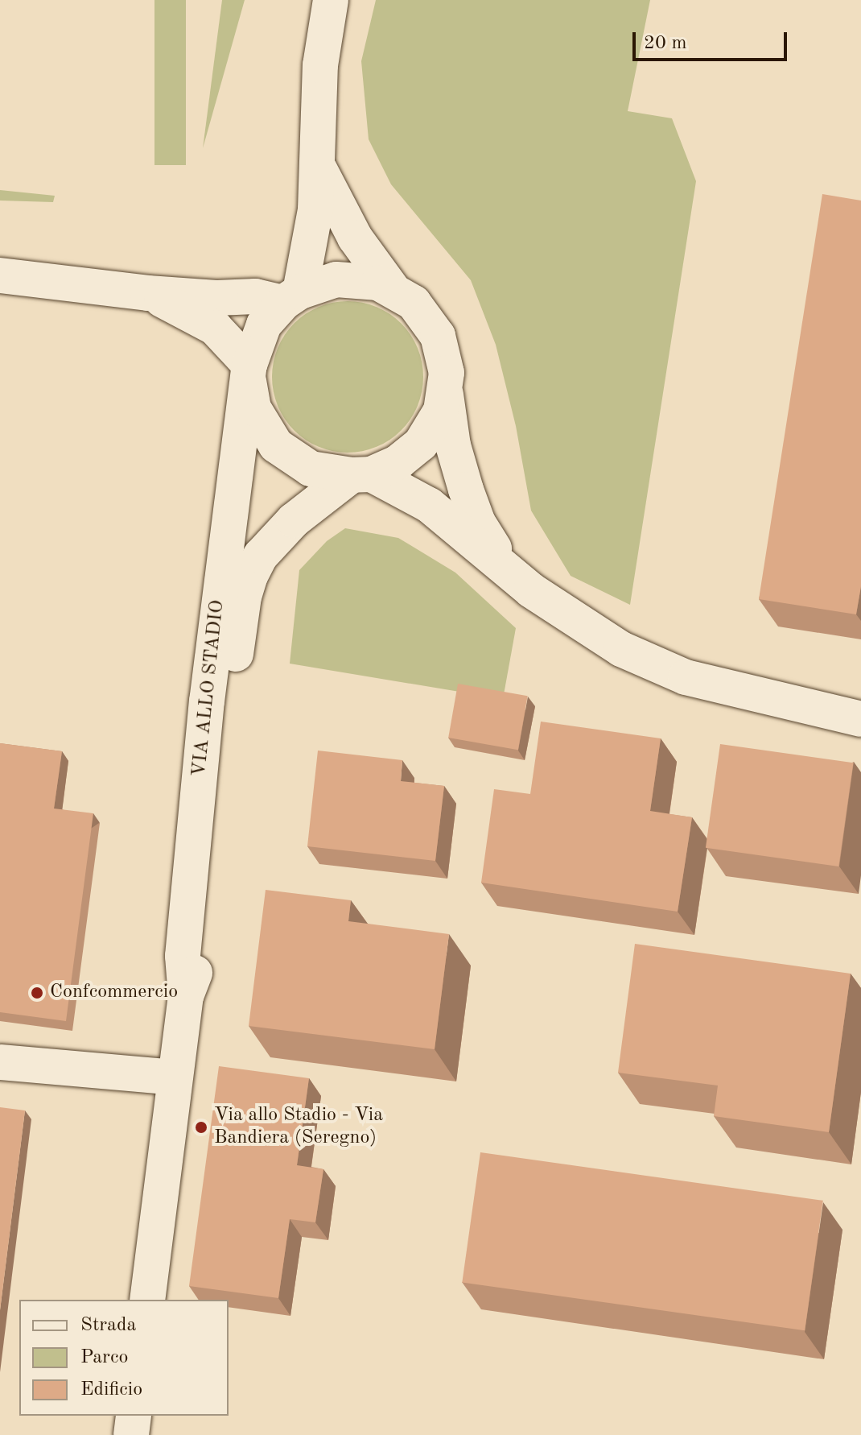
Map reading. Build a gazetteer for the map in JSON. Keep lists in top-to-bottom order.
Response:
{
  "streets": {
    "main road": ["VIA ALLO STADIO"]
  },
  "places": ["Confcommercio", "Via allo Stadio - Via Bandiera (Seregno)"],
  "legend": ["Strada", "Parco", "Edificio"],
  "scale_bar": "20 m"
}
